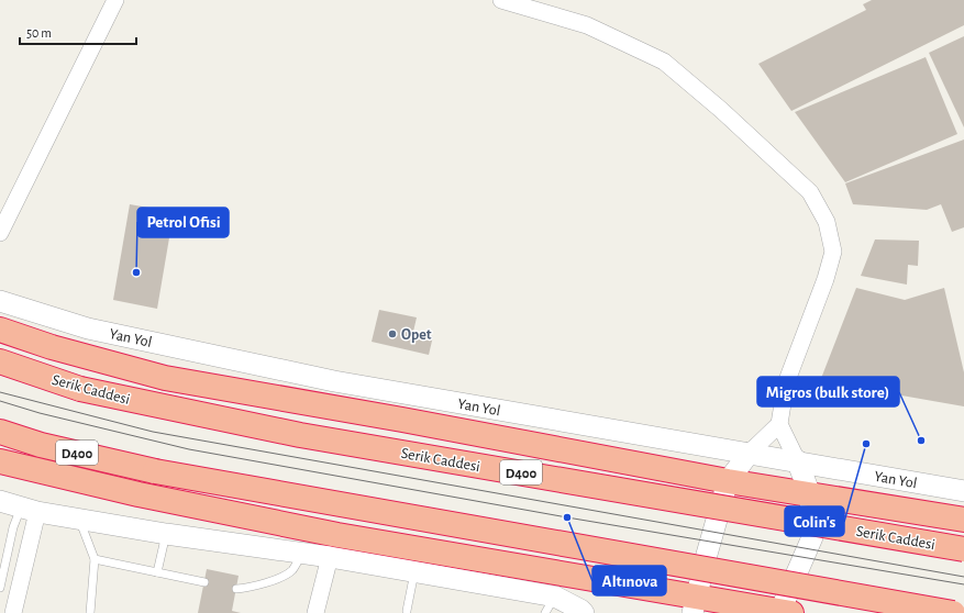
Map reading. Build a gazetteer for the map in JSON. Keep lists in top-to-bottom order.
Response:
{
  "streets": {
    "highway": ["Serik Caddesi", "D400"],
    "street": ["Yan Yol"]
  },
  "places": [
    "Petrol Ofisi",
    "Opet",
    "Migros (bulk store)",
    "Colin's",
    "Altınova"
  ],
  "scale_bar": "50 m"
}
